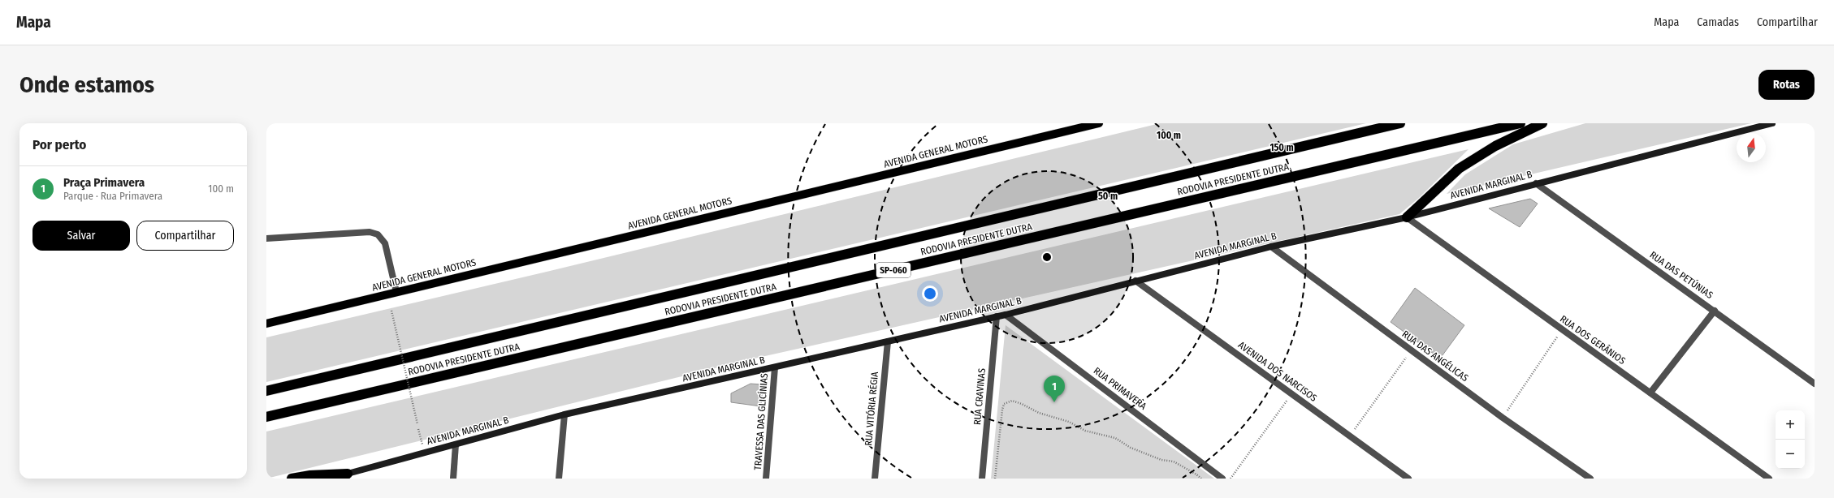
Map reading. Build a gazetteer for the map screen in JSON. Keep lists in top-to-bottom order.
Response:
{
  "streets": {
    "highway": ["RODOVIA PRESIDENTE DUTRA", "SP-060"],
    "main road": ["AVENIDA GENERAL MOTORS"],
    "street": [
      "AVENIDA MARGINAL B",
      "RUA DAS PETÚNIAS",
      "RUA DOS GERÂNIOS",
      "RUA DAS ANGÉLICAS",
      "AVENIDA DOS NARCISOS",
      "RUA PRIMAVERA",
      "RUA CRAVINAS",
      "RUA VITÓRIA RÉGIA",
      "TRAVESSA DAS GLICÍNIAS"
    ]
  },
  "crossings": [
    ["AVENIDA MARGINAL B", "RUA DAS PETÚNIAS"],
    ["AVENIDA MARGINAL B", "RUA DOS GERÂNIOS"],
    ["AVENIDA MARGINAL B", "RUA DAS ANGÉLICAS"],
    ["AVENIDA MARGINAL B", "AVENIDA DOS NARCISOS"],
    ["AVENIDA MARGINAL B", "RUA PRIMAVERA"],
    ["AVENIDA MARGINAL B", "RUA CRAVINAS"],
    ["AVENIDA MARGINAL B", "RUA VITÓRIA RÉGIA"],
    ["AVENIDA MARGINAL B", "TRAVESSA DAS GLICÍNIAS"]
  ],
  "north": "top",
  "page": {
    "header": "Mapa",
    "nav": ["Mapa", "Camadas", "Compartilhar"],
    "buttons": [
      "Rotas",
      ["Salvar", "Compartilhar"]
    ],
    "title": "Onde estamos",
    "heading": "Por perto",
    "list": [
      {
        "mark": "1",
        "name": "Praça Primavera",
        "note": "Parque · Rua Primavera",
        "value": "100 m"
      }
    ],
    "pins": "1",
    "map_buttons": ["+", "−"]
  },
  "rings": ["100 m", "150 m", "50 m"]
}
